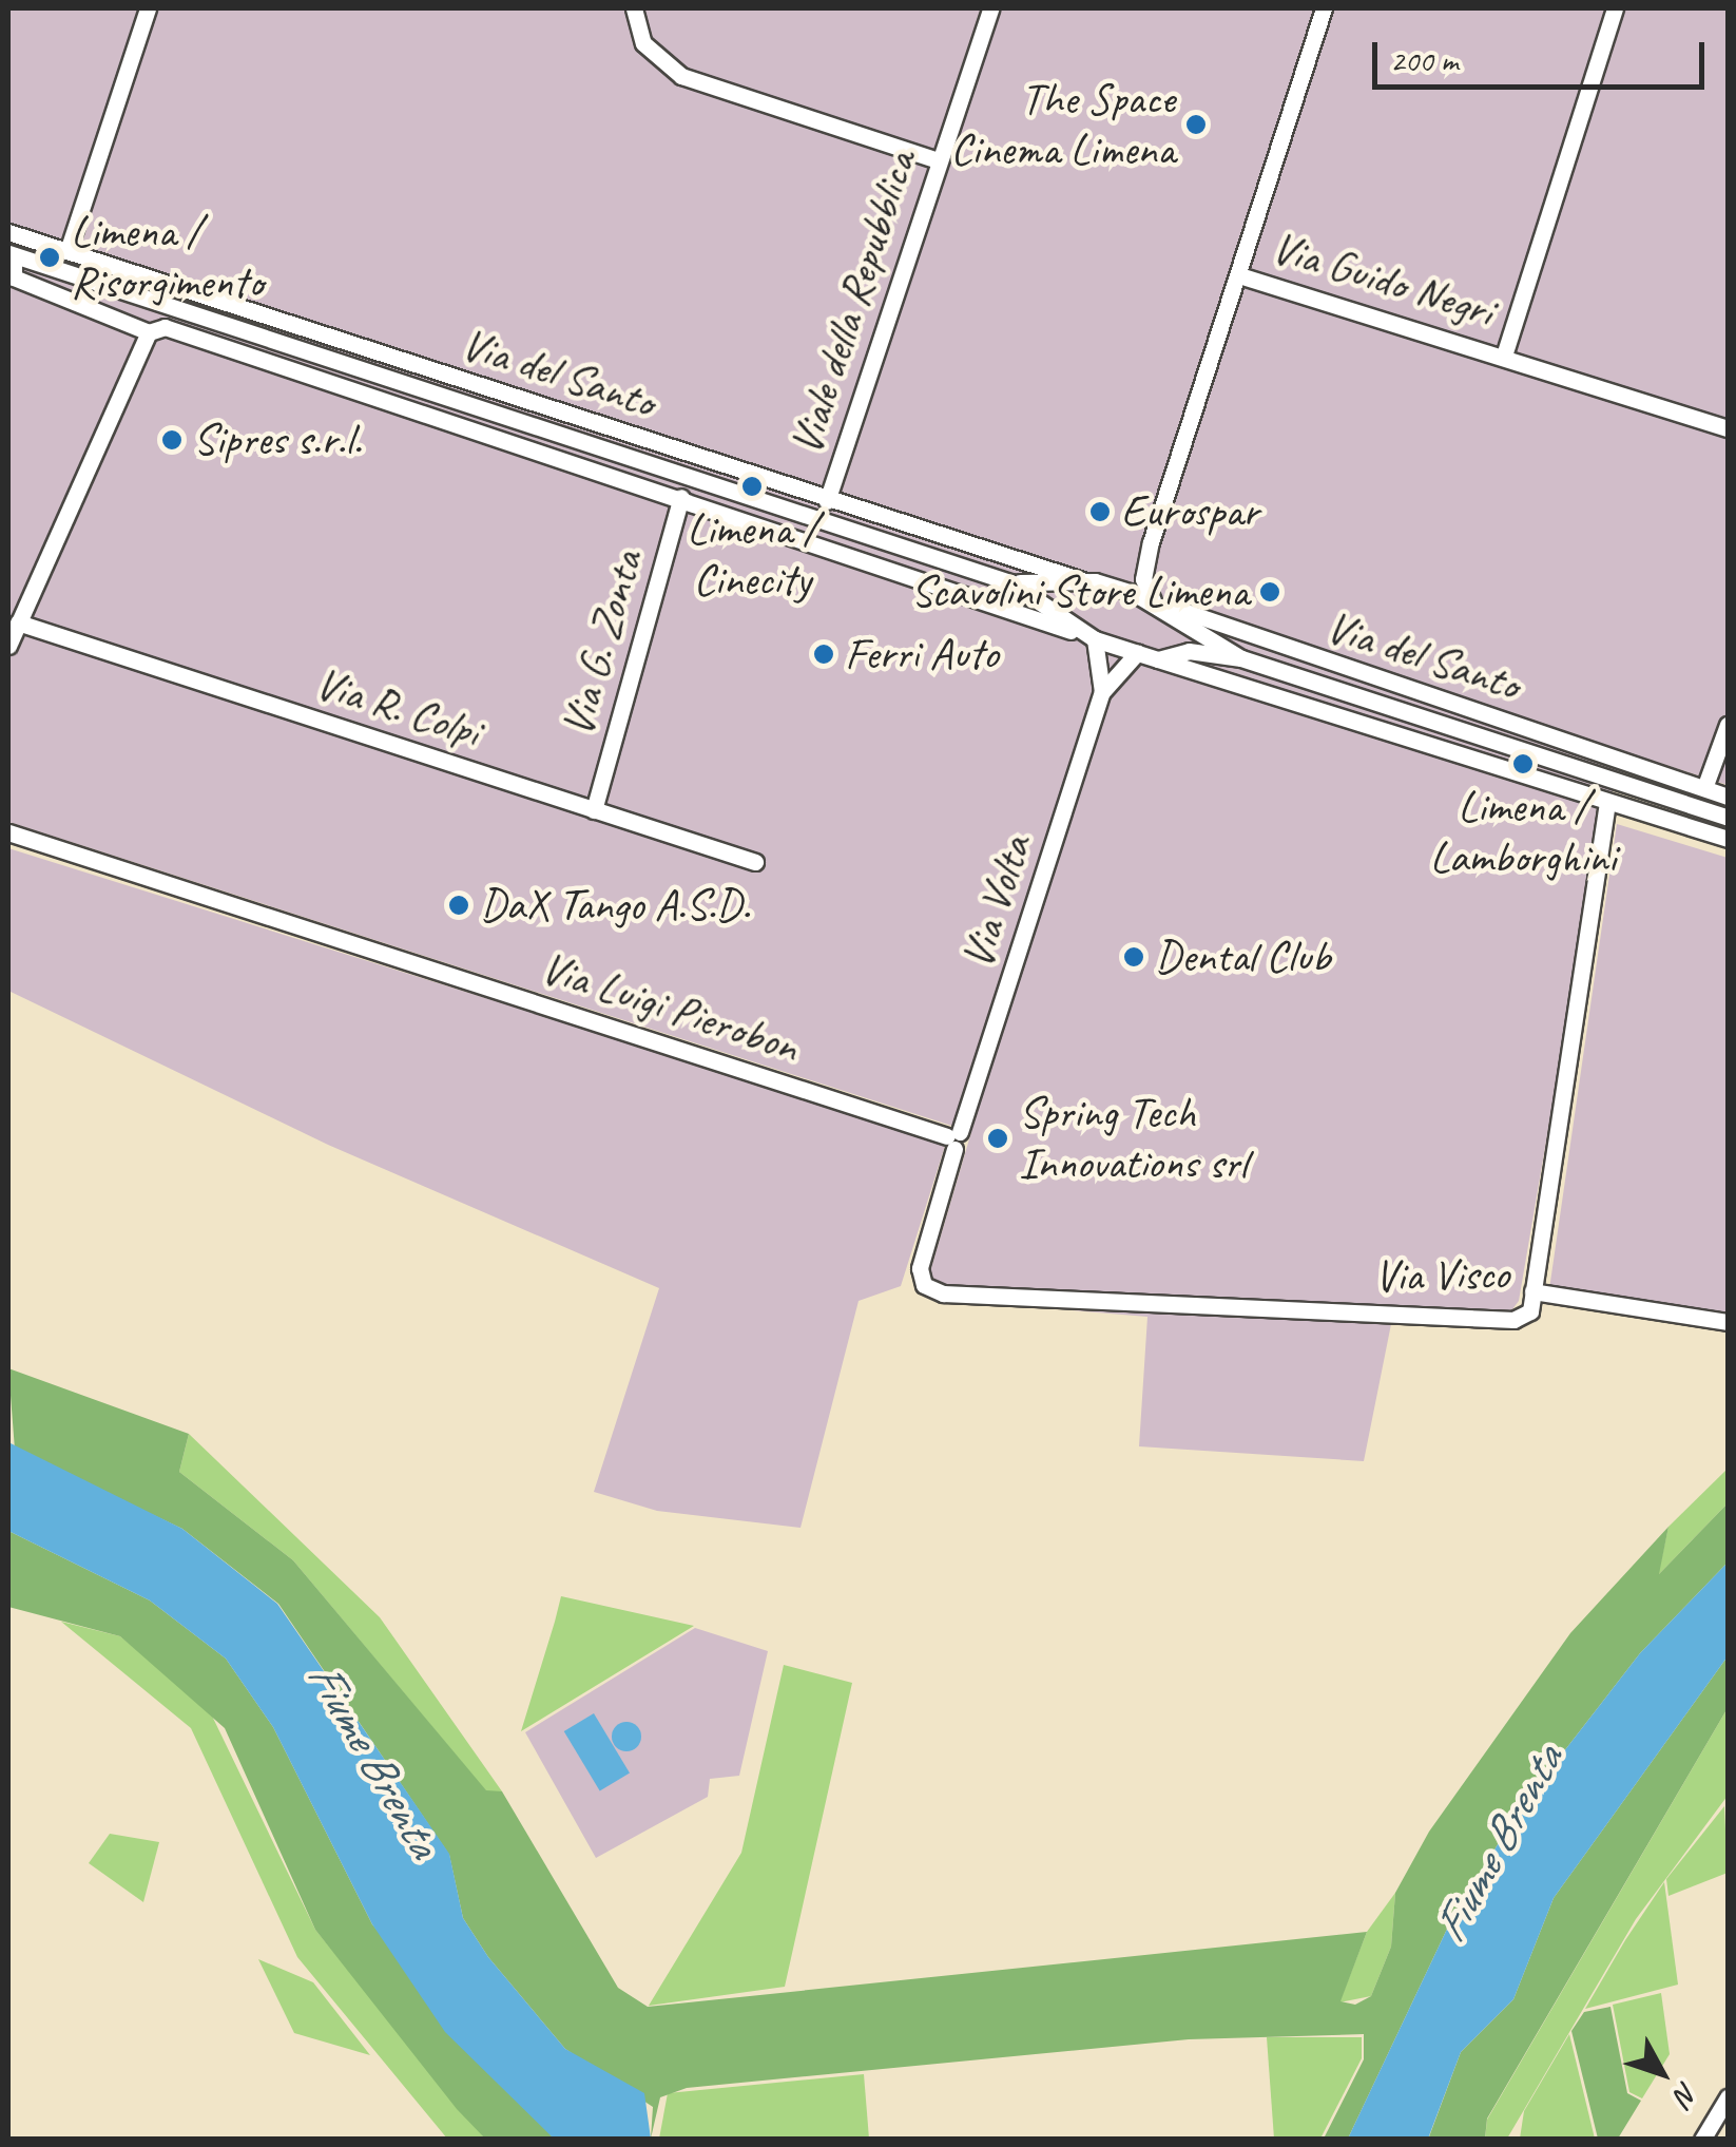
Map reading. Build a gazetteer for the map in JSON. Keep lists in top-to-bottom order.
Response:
{
  "streets": {
    "street": [
      "Via Guido Negri",
      "Viale della Repubblica",
      "Via del Santo",
      "Via G. Zonta",
      "Via R. Colpi",
      "Via Volta",
      "Via Luigi Pierobon",
      "Via Visco"
    ]
  },
  "crossings": [
    ["Viale della Repubblica", "Via del Santo"],
    ["Via del Santo", "Via G. Zonta"],
    ["Via del Santo", "Via Visco"],
    ["Via G. Zonta", "Via R. Colpi"],
    ["Via Volta", "Via Luigi Pierobon"],
    ["Via Volta", "Via Visco"]
  ],
  "water": ["Fiume Brenta"],
  "places": [
    "The Space Cinema Limena",
    "Limena / Risorgimento",
    "Sipres s.r.l.",
    "Limena / Cinecity",
    "Eurospar",
    "Scavolini Store Limena",
    "Ferri Auto",
    "Limena / Lamborghini",
    "DaX Tango A.S.D.",
    "Dental Club",
    "Spring Tech Innovations srl"
  ],
  "scale_bar": "200 m",
  "north": "bottom right"
}
